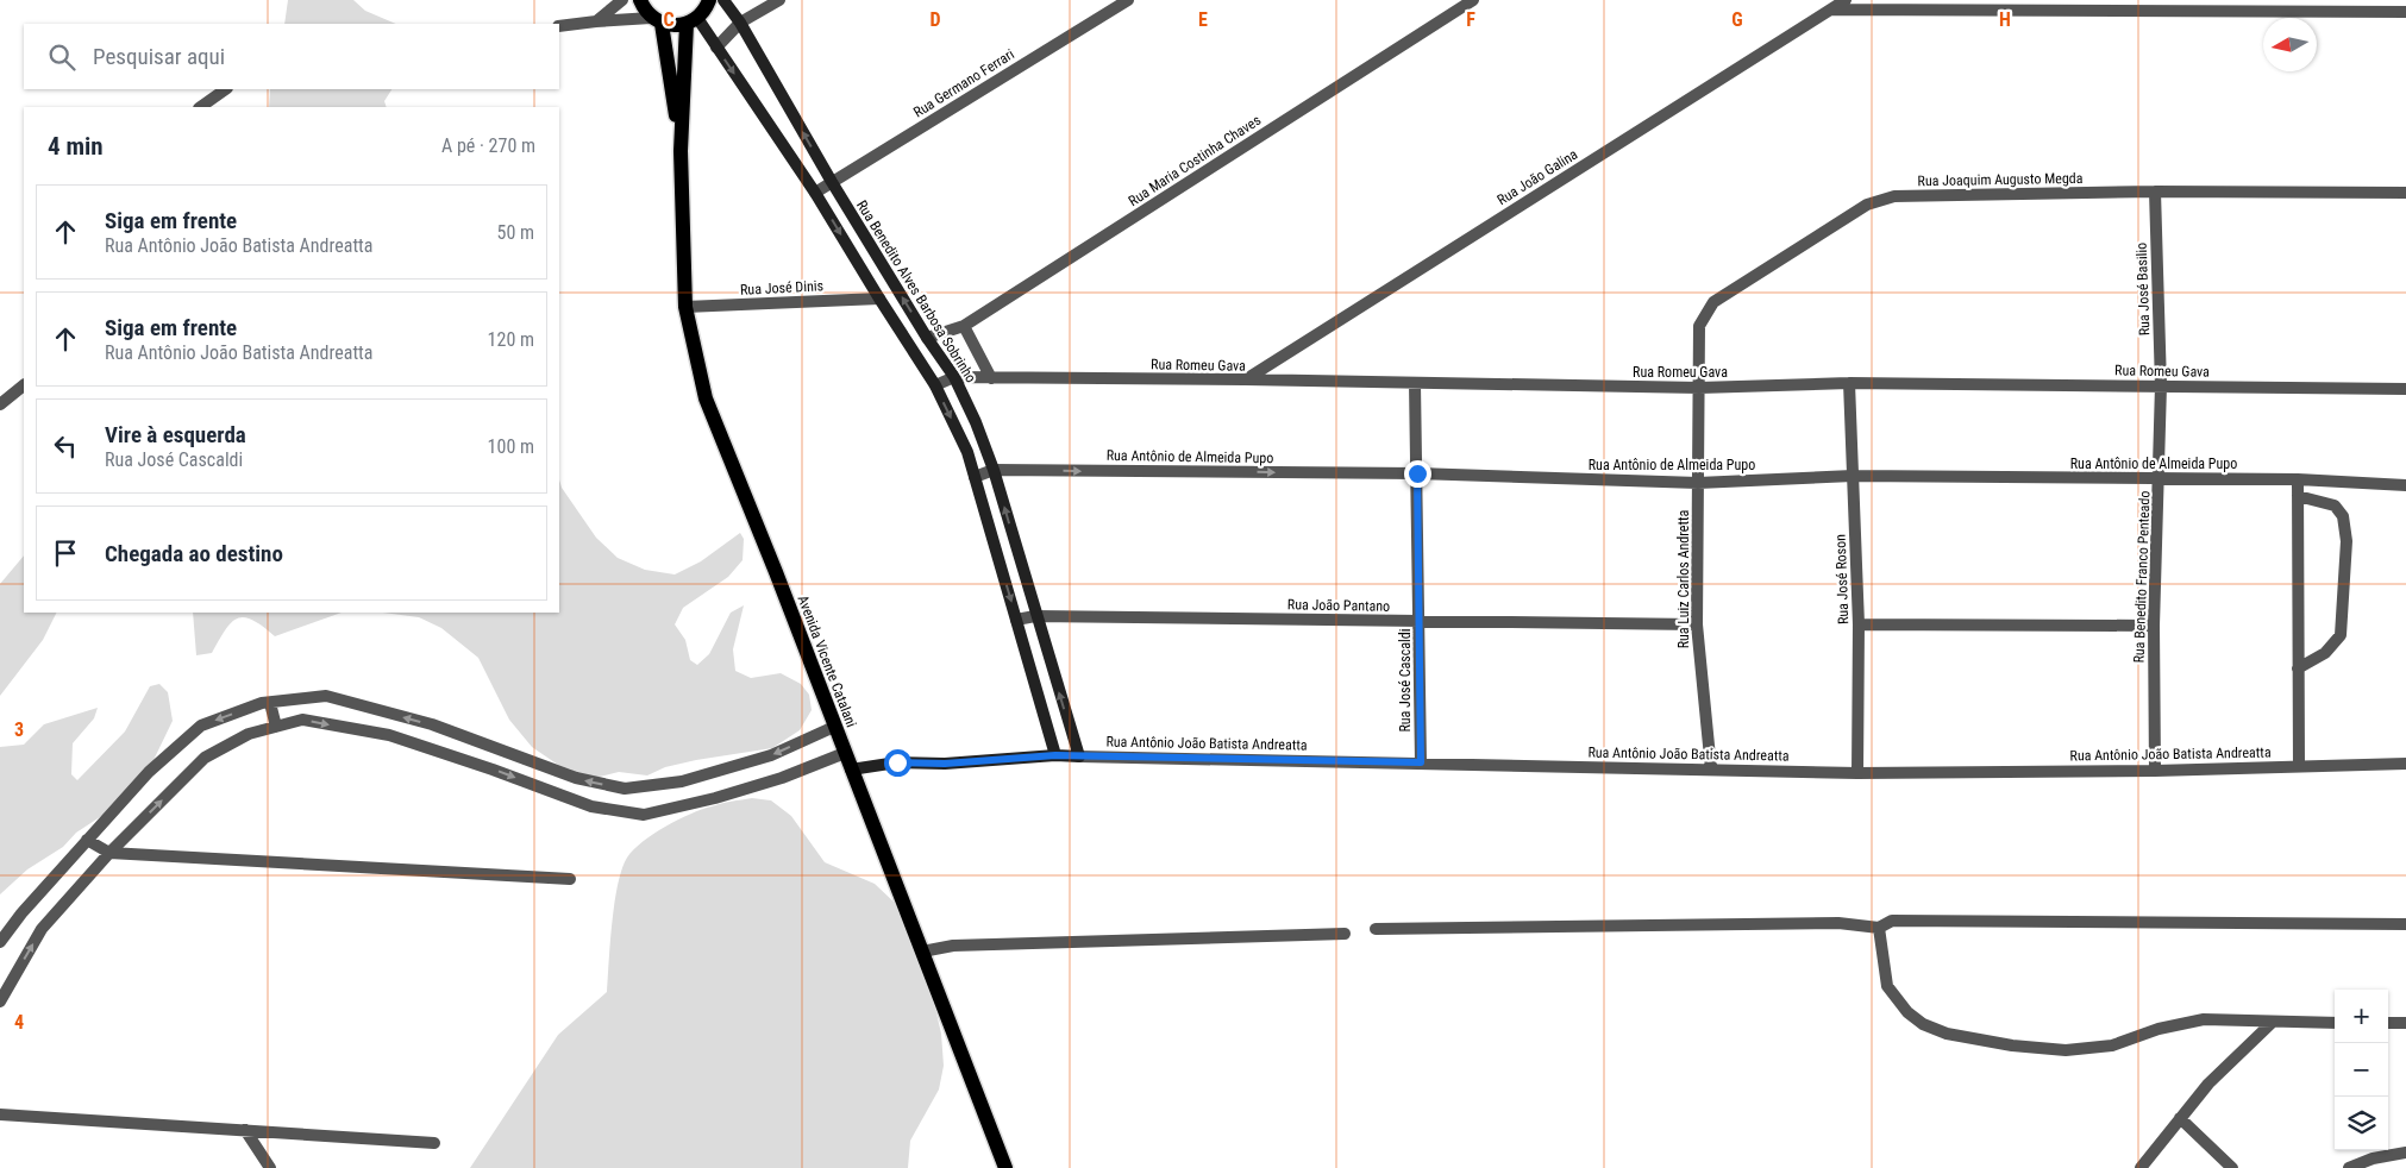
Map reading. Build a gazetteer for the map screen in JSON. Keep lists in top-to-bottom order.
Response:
{
  "streets": {
    "main road": ["Avenida Vicente Catalani"],
    "street": [
      "Rua Germano Ferrari",
      "Rua Maria Costinha Chaves",
      "Rua João Galina",
      "Rua Joaquim Augusto Megda",
      "Rua José Dinis",
      "Rua José Basilio",
      "Rua Benedito Alves Barbosa Sobrinho",
      "Rua Romeu Gava",
      "Rua Antônio de Almeida Pupo",
      "Rua Benedito Franco Penteado",
      "Rua Luiz Carlos Andretta",
      "Rua José Roson",
      "Rua João Pantano",
      "Rua José Cascaldi",
      "Rua Antônio João Batista Andreatta"
    ]
  },
  "crossings": [
    ["Rua Germano Ferrari", "Rua Benedito Alves Barbosa Sobrinho"],
    ["Rua Maria Costinha Chaves", "Rua Benedito Alves Barbosa Sobrinho"],
    ["Rua João Galina", "Rua Romeu Gava"],
    ["Rua Joaquim Augusto Megda", "Rua José Basilio"],
    ["Rua Joaquim Augusto Megda", "Rua Romeu Gava"],
    ["Rua Joaquim Augusto Megda", "Rua Luiz Carlos Andretta"],
    ["Rua José Dinis", "Avenida Vicente Catalani"],
    ["Rua José Basilio", "Rua Romeu Gava"],
    ["Rua José Basilio", "Rua Benedito Franco Penteado"],
    ["Rua Benedito Alves Barbosa Sobrinho", "Rua Romeu Gava"],
    ["Rua Benedito Alves Barbosa Sobrinho", "Rua Antônio de Almeida Pupo"],
    ["Rua Benedito Alves Barbosa Sobrinho", "Rua João Pantano"],
    ["Rua Benedito Alves Barbosa Sobrinho", "Rua Antônio João Batista Andreatta"],
    ["Rua Romeu Gava", "Rua Benedito Franco Penteado"],
    ["Rua Romeu Gava", "Rua Luiz Carlos Andretta"],
    ["Rua Romeu Gava", "Rua José Roson"],
    ["Rua Romeu Gava", "Rua José Cascaldi"],
    ["Rua Antônio de Almeida Pupo", "Rua Benedito Franco Penteado"],
    ["Rua Antônio de Almeida Pupo", "Rua Luiz Carlos Andretta"],
    ["Rua Antônio de Almeida Pupo", "Rua José Roson"],
    ["Rua Antônio de Almeida Pupo", "Rua José Cascaldi"],
    ["Rua Benedito Franco Penteado", "Rua Antônio João Batista Andreatta"],
    ["Rua Luiz Carlos Andretta", "Rua João Pantano"],
    ["Rua Luiz Carlos Andretta", "Rua Antônio João Batista Andreatta"],
    ["Rua José Roson", "Rua Antônio João Batista Andreatta"],
    ["Rua João Pantano", "Rua José Cascaldi"],
    ["Rua José Cascaldi", "Rua Antônio João Batista Andreatta"]
  ],
  "north": "left",
  "page": {
    "search": "Pesquisar aqui",
    "heading": ["4 min", "A pé · 270 m"],
    "list": [
      ["Siga em frente", "Rua Antônio João Batista Andreatta", "50 m"],
      ["Siga em frente", "Rua Antônio João Batista Andreatta", "120 m"],
      ["Vire à esquerda", "Rua José Cascaldi", "100 m"],
      "Chegada ao destino"
    ],
    "map_buttons": ["+", "−"]
  },
  "grid": {
    "columns": [
      "C",
      "D",
      "E",
      "F",
      "G",
      "H"
    ],
    "rows": ["3", "4"]
  }
}
